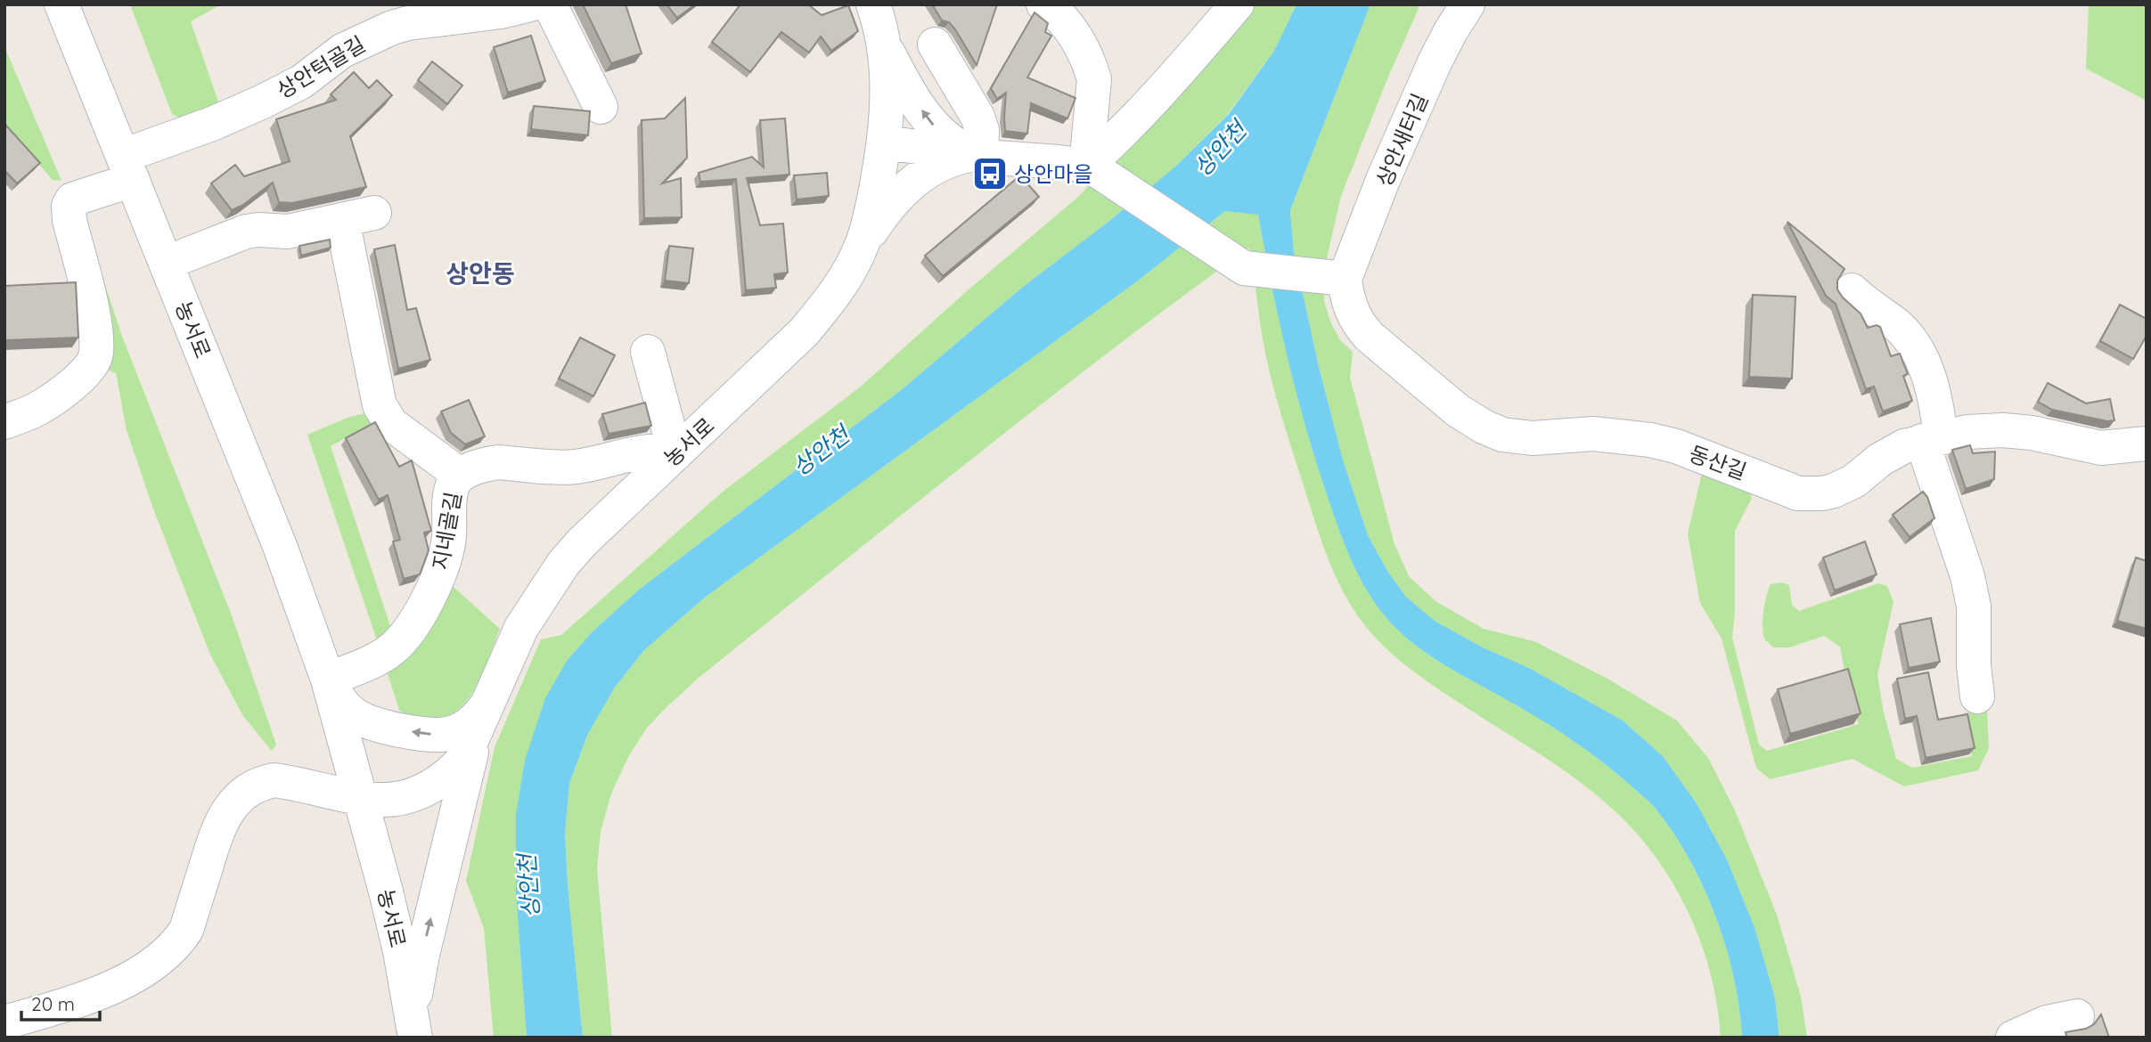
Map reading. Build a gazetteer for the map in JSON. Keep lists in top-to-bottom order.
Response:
{
  "streets": {
    "street": [
      "상안턱골길",
      "상안새터길",
      "농서로",
      "동산길",
      "지네골길"
    ]
  },
  "crossings": [
    ["상안턱골길", "농서로"],
    ["상안새터길", "동산길"],
    ["농서로", "지네골길"]
  ],
  "districts": ["상안동"],
  "water": ["상안천"],
  "places": {
    "bus stop": ["상안마을"]
  },
  "scale_bar": "20 m"
}
